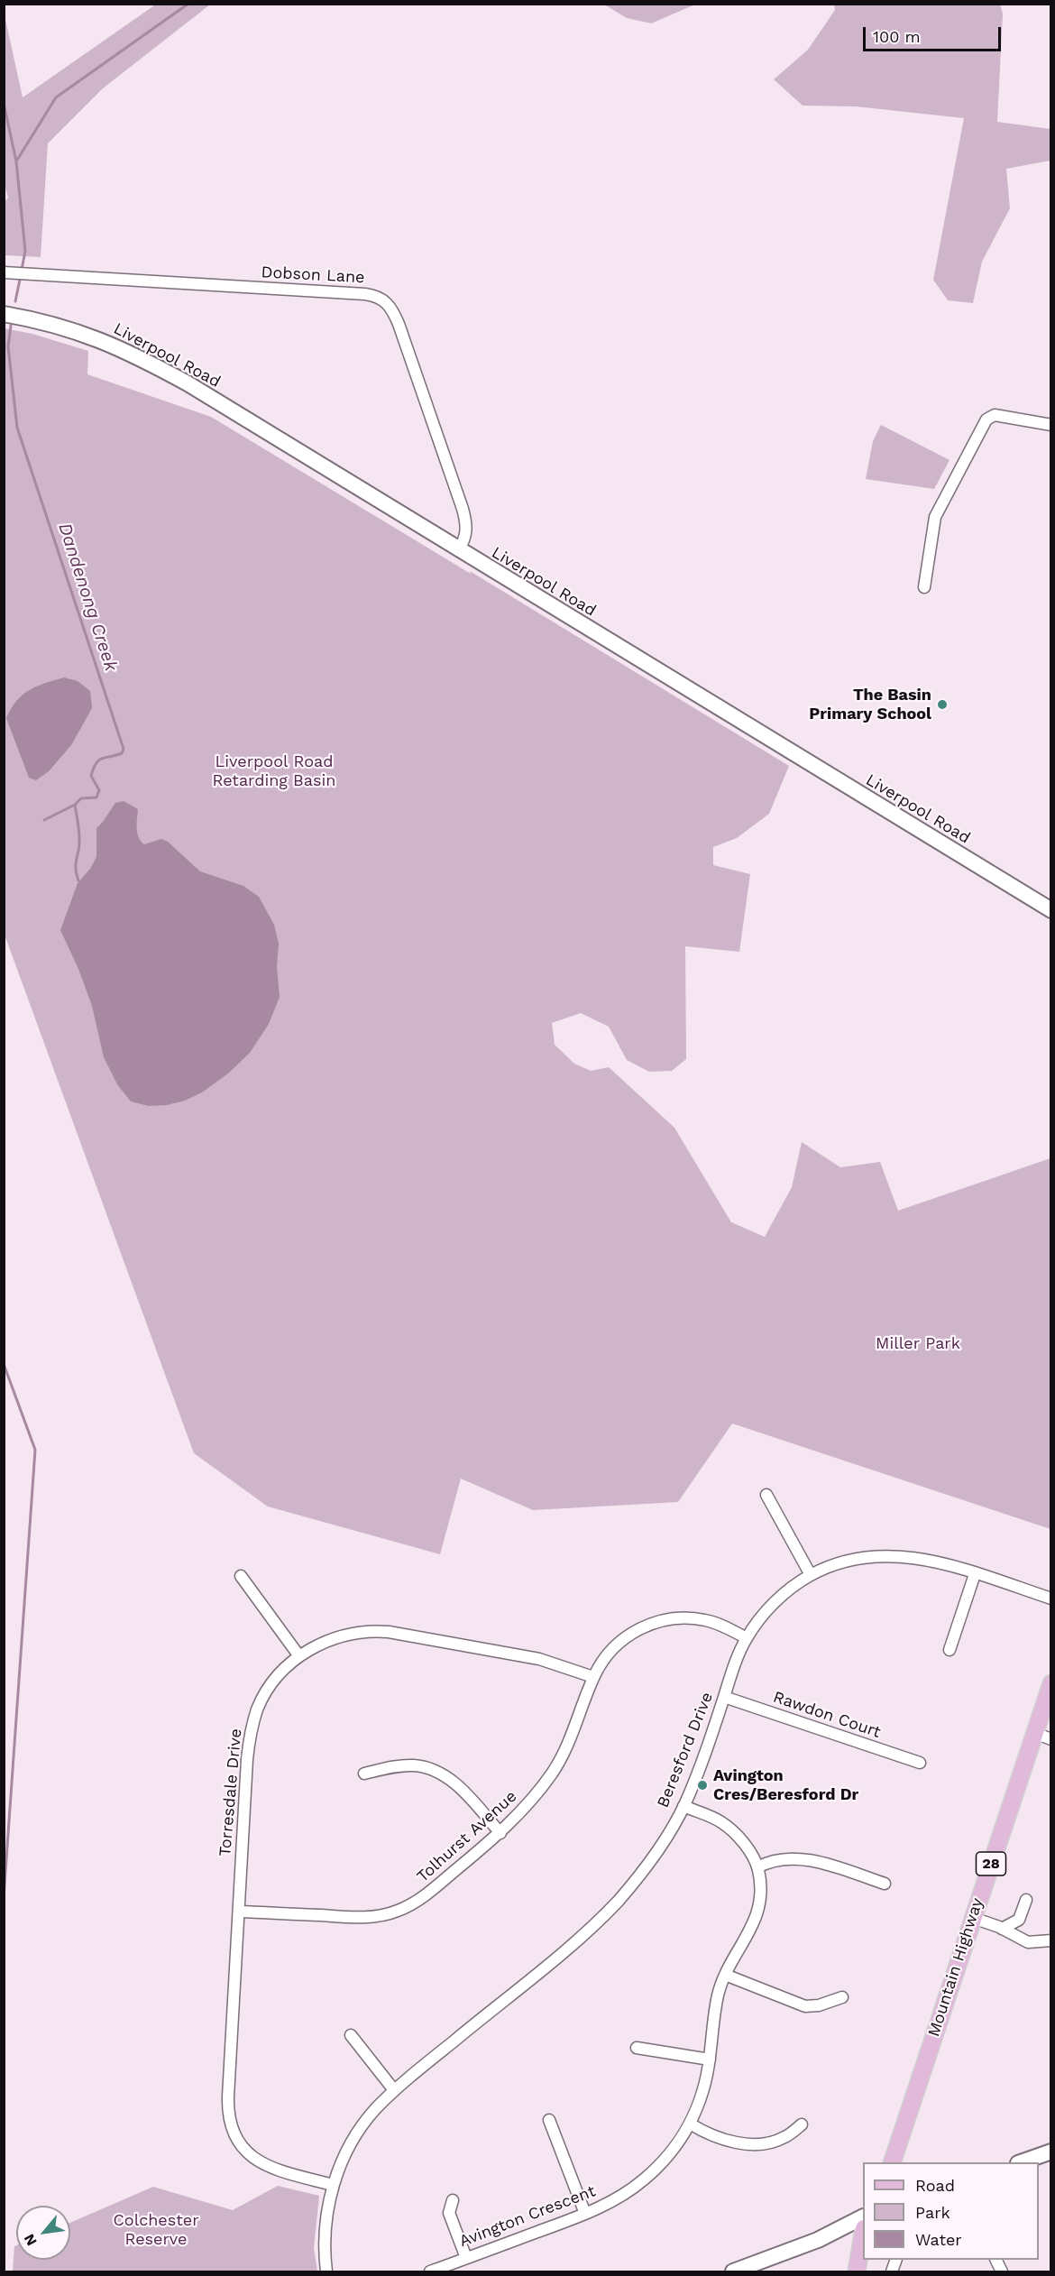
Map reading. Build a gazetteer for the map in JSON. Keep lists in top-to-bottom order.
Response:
{
  "streets": {
    "main road": ["Liverpool Road", "28", "Mountain Highway"],
    "street": [
      "Dobson Lane",
      "Rawdon Court",
      "Beresford Drive",
      "Torresdale Drive",
      "Tolhurst Avenue",
      "Avington Crescent"
    ]
  },
  "crossings": [
    ["Dobson Lane", "Liverpool Road"],
    ["Rawdon Court", "Beresford Drive"],
    ["Beresford Drive", "Torresdale Drive"],
    ["Beresford Drive", "Tolhurst Avenue"],
    ["Beresford Drive", "Avington Crescent"],
    ["Torresdale Drive", "Tolhurst Avenue"]
  ],
  "water": ["Dandenong Creek"],
  "parks": ["Liverpool Road Retarding Basin", "Miller Park", "Colchester Reserve"],
  "places": ["The Basin Primary School", "Avington Cres/Beresford Dr"],
  "legend": ["Road", "Park", "Water"],
  "scale_bar": "100 m",
  "north": "bottom left"
}
